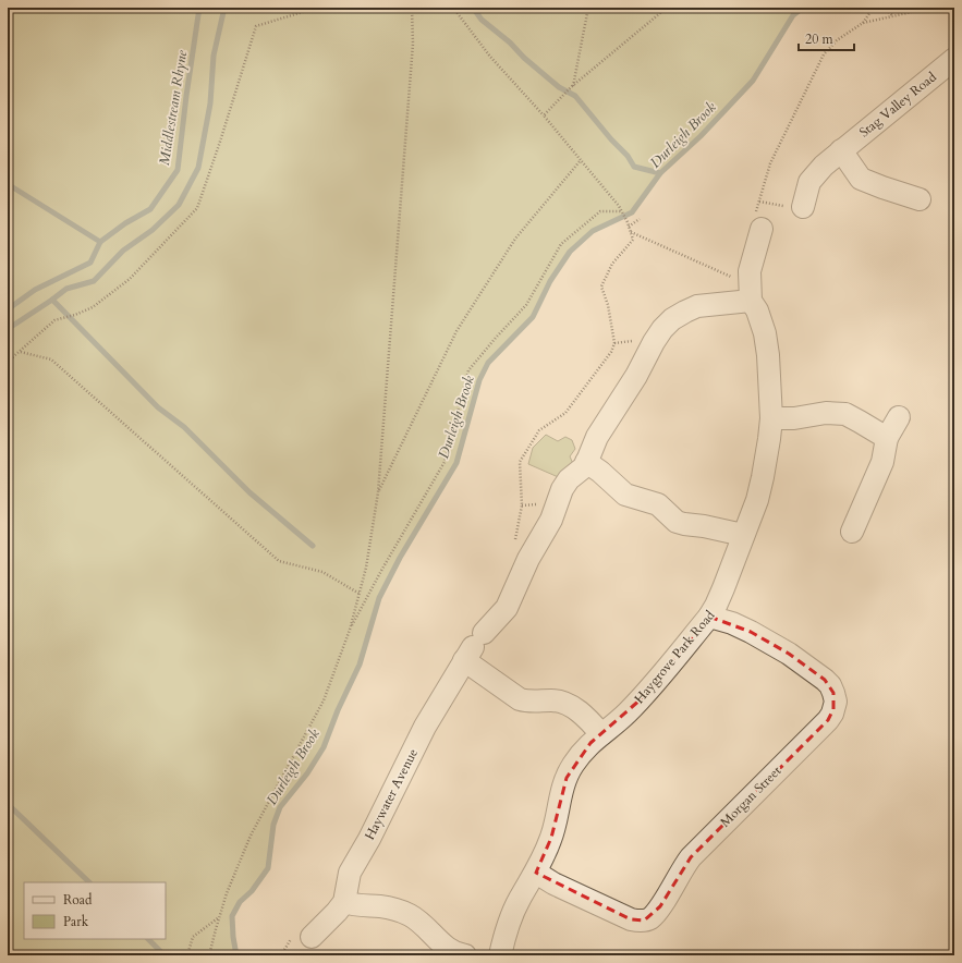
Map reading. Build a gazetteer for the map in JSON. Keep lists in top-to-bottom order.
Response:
{
  "streets": {
    "street": [
      "Stag Valley Road",
      "Haygrove Park Road",
      "Haywater Avenue",
      "Morgan Street"
    ]
  },
  "crossings": [
    ["Haygrove Park Road", "Morgan Street"]
  ],
  "water": ["Middlestream Rhyne", "Durleigh Brook"],
  "legend": ["Road", "Park"],
  "scale_bar": "20 m"
}
